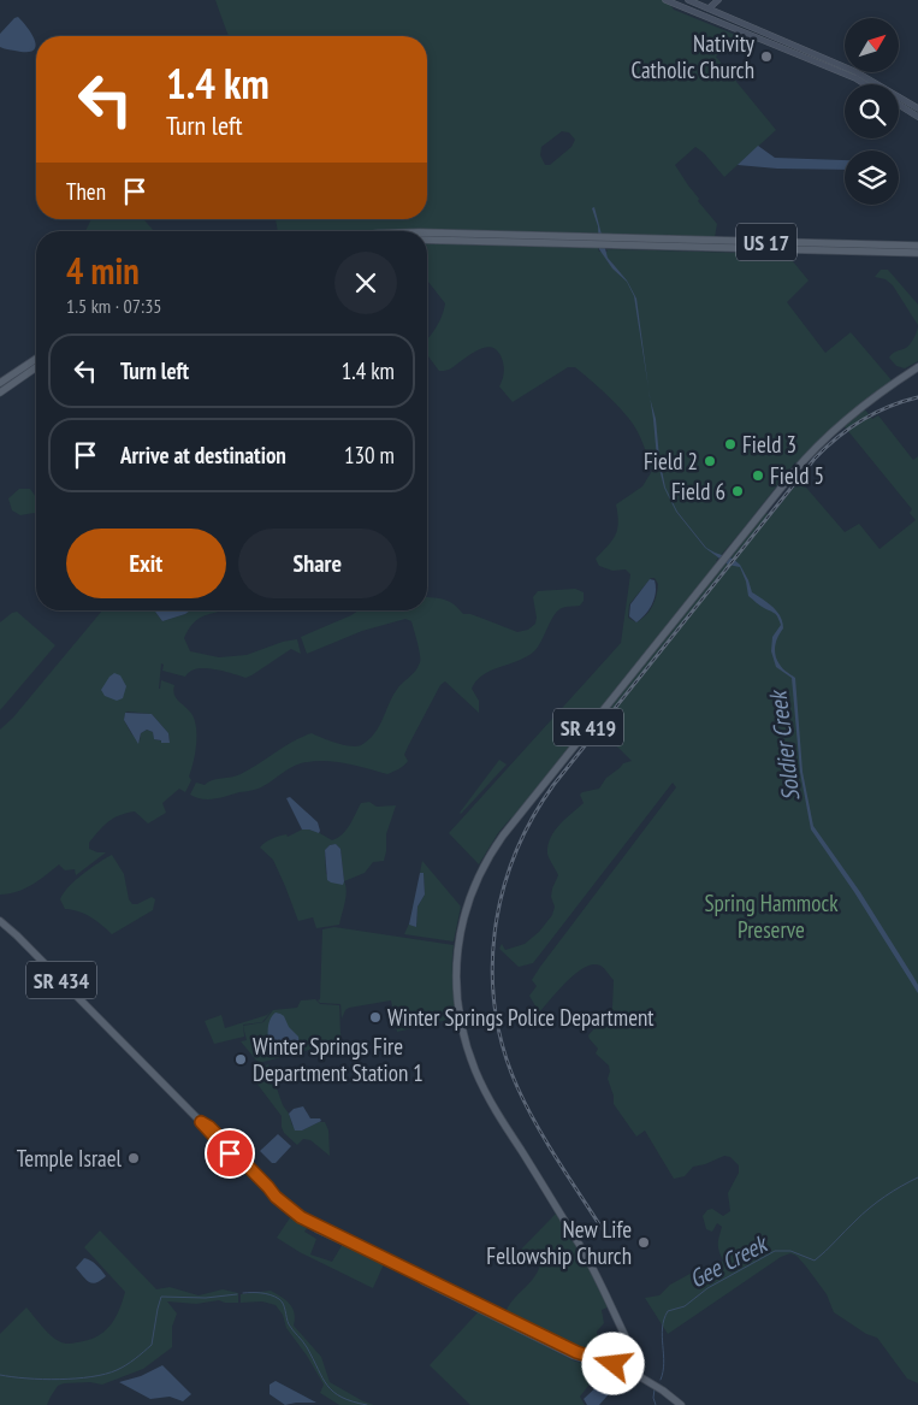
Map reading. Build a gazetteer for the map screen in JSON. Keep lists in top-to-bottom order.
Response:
{
  "streets": {
    "main road": ["US 17", "SR 419", "SR 434"]
  },
  "crossings": [
    ["SR 419", "SR 434"]
  ],
  "water": ["Soldier Creek", "Gee Creek"],
  "parks": ["Spring Hammock Preserve"],
  "places": [
    "Nativity Catholic Church",
    "Field 3",
    "Field 2",
    "Field 5",
    "Field 6",
    "Winter Springs Police Department",
    "Winter Springs Fire Department Station 1",
    "Temple Israel",
    "New Life Fellowship Church"
  ],
  "north": "top right",
  "page": {
    "turn": ["1.4 km", "Turn left"],
    "then": "Then",
    "heading": ["4 min", "1.5 km · 07:35"],
    "list": [
      {
        "name": "Turn left",
        "value": "1.4 km"
      },
      {
        "name": "Arrive at destination",
        "value": "130 m"
      }
    ],
    "buttons": ["Exit", "Share"]
  }
}
